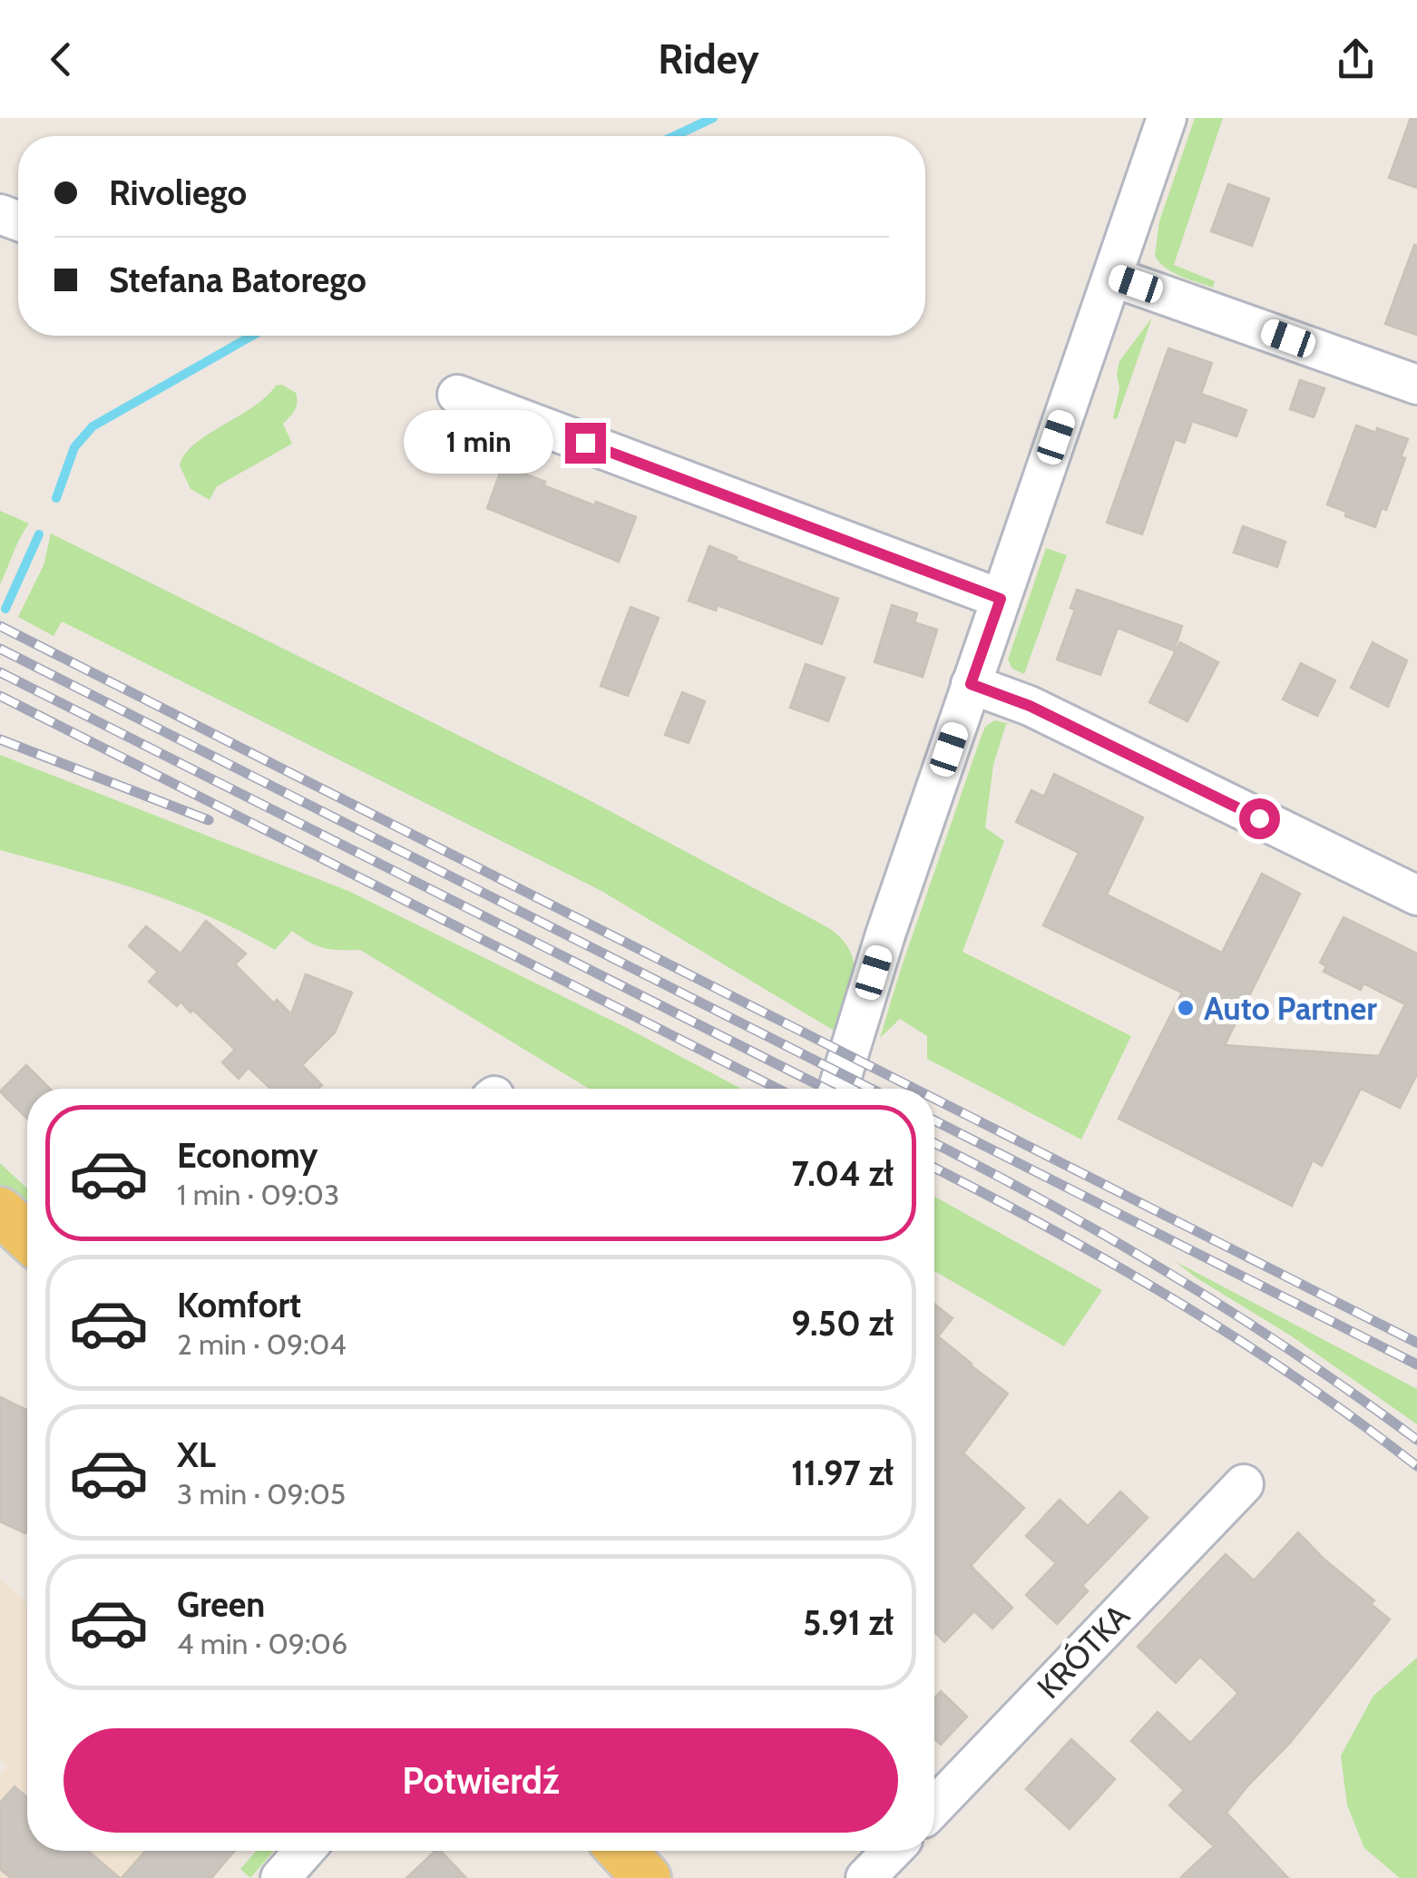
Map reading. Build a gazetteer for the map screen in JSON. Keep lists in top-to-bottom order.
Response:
{
  "streets": {
    "street": ["KRÓTKA"]
  },
  "places": ["Auto Partner"],
  "page": {
    "header": "Ridey",
    "banner": ["Rivoliego", "Stefana Batorego"],
    "bubble": "1 min",
    "list": [
      {
        "name": "Economy",
        "note": "1 min · 09:03",
        "value": "7.04 zł"
      },
      {
        "name": "Komfort",
        "note": "2 min · 09:04",
        "value": "9.50 zł"
      },
      {
        "name": "XL",
        "note": "3 min · 09:05",
        "value": "11.97 zł"
      },
      {
        "name": "Green",
        "note": "4 min · 09:06",
        "value": "5.91 zł"
      }
    ],
    "buttons": "Potwierdź"
  }
}
